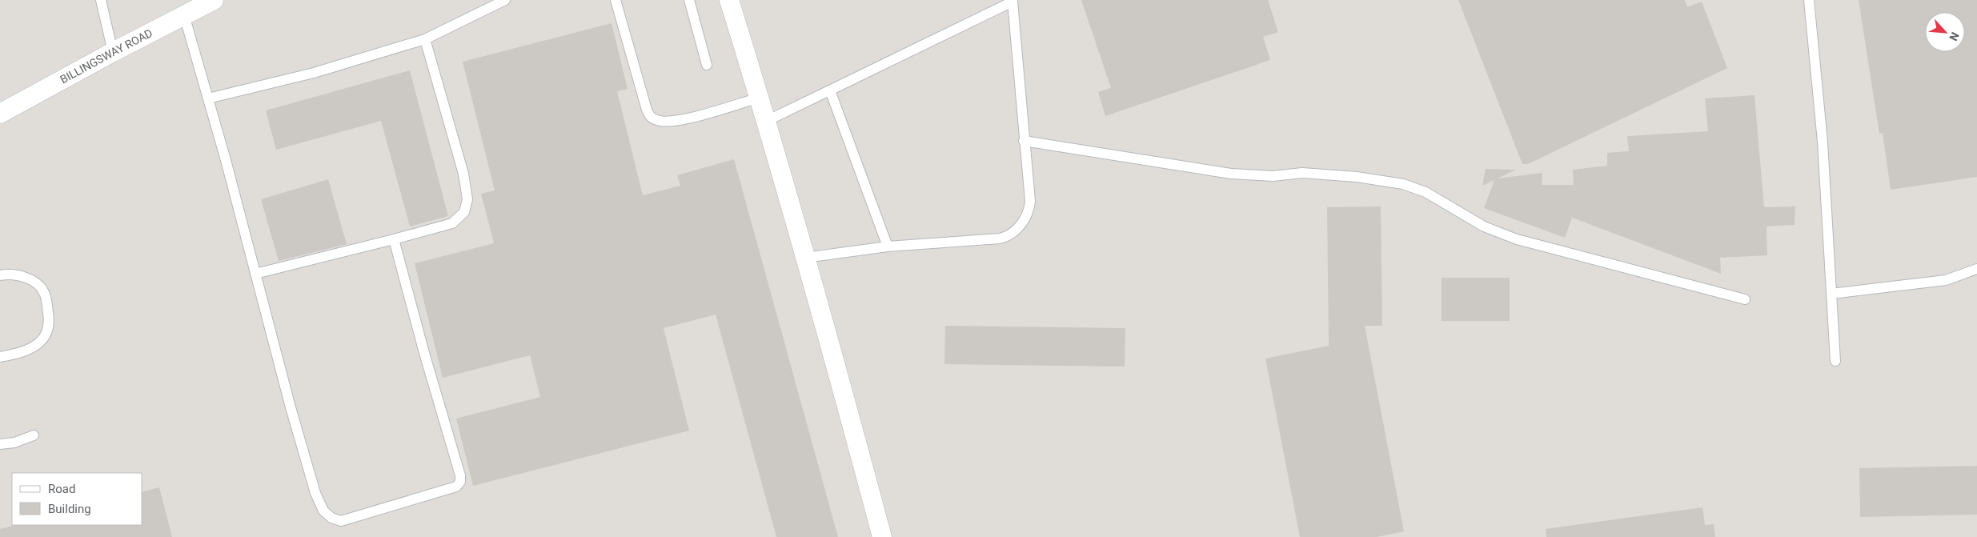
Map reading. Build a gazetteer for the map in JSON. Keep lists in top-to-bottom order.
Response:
{
  "streets": {
    "street": ["BILLINGSWAY ROAD"]
  },
  "legend": ["Road", "Building"],
  "north": "bottom right"
}
